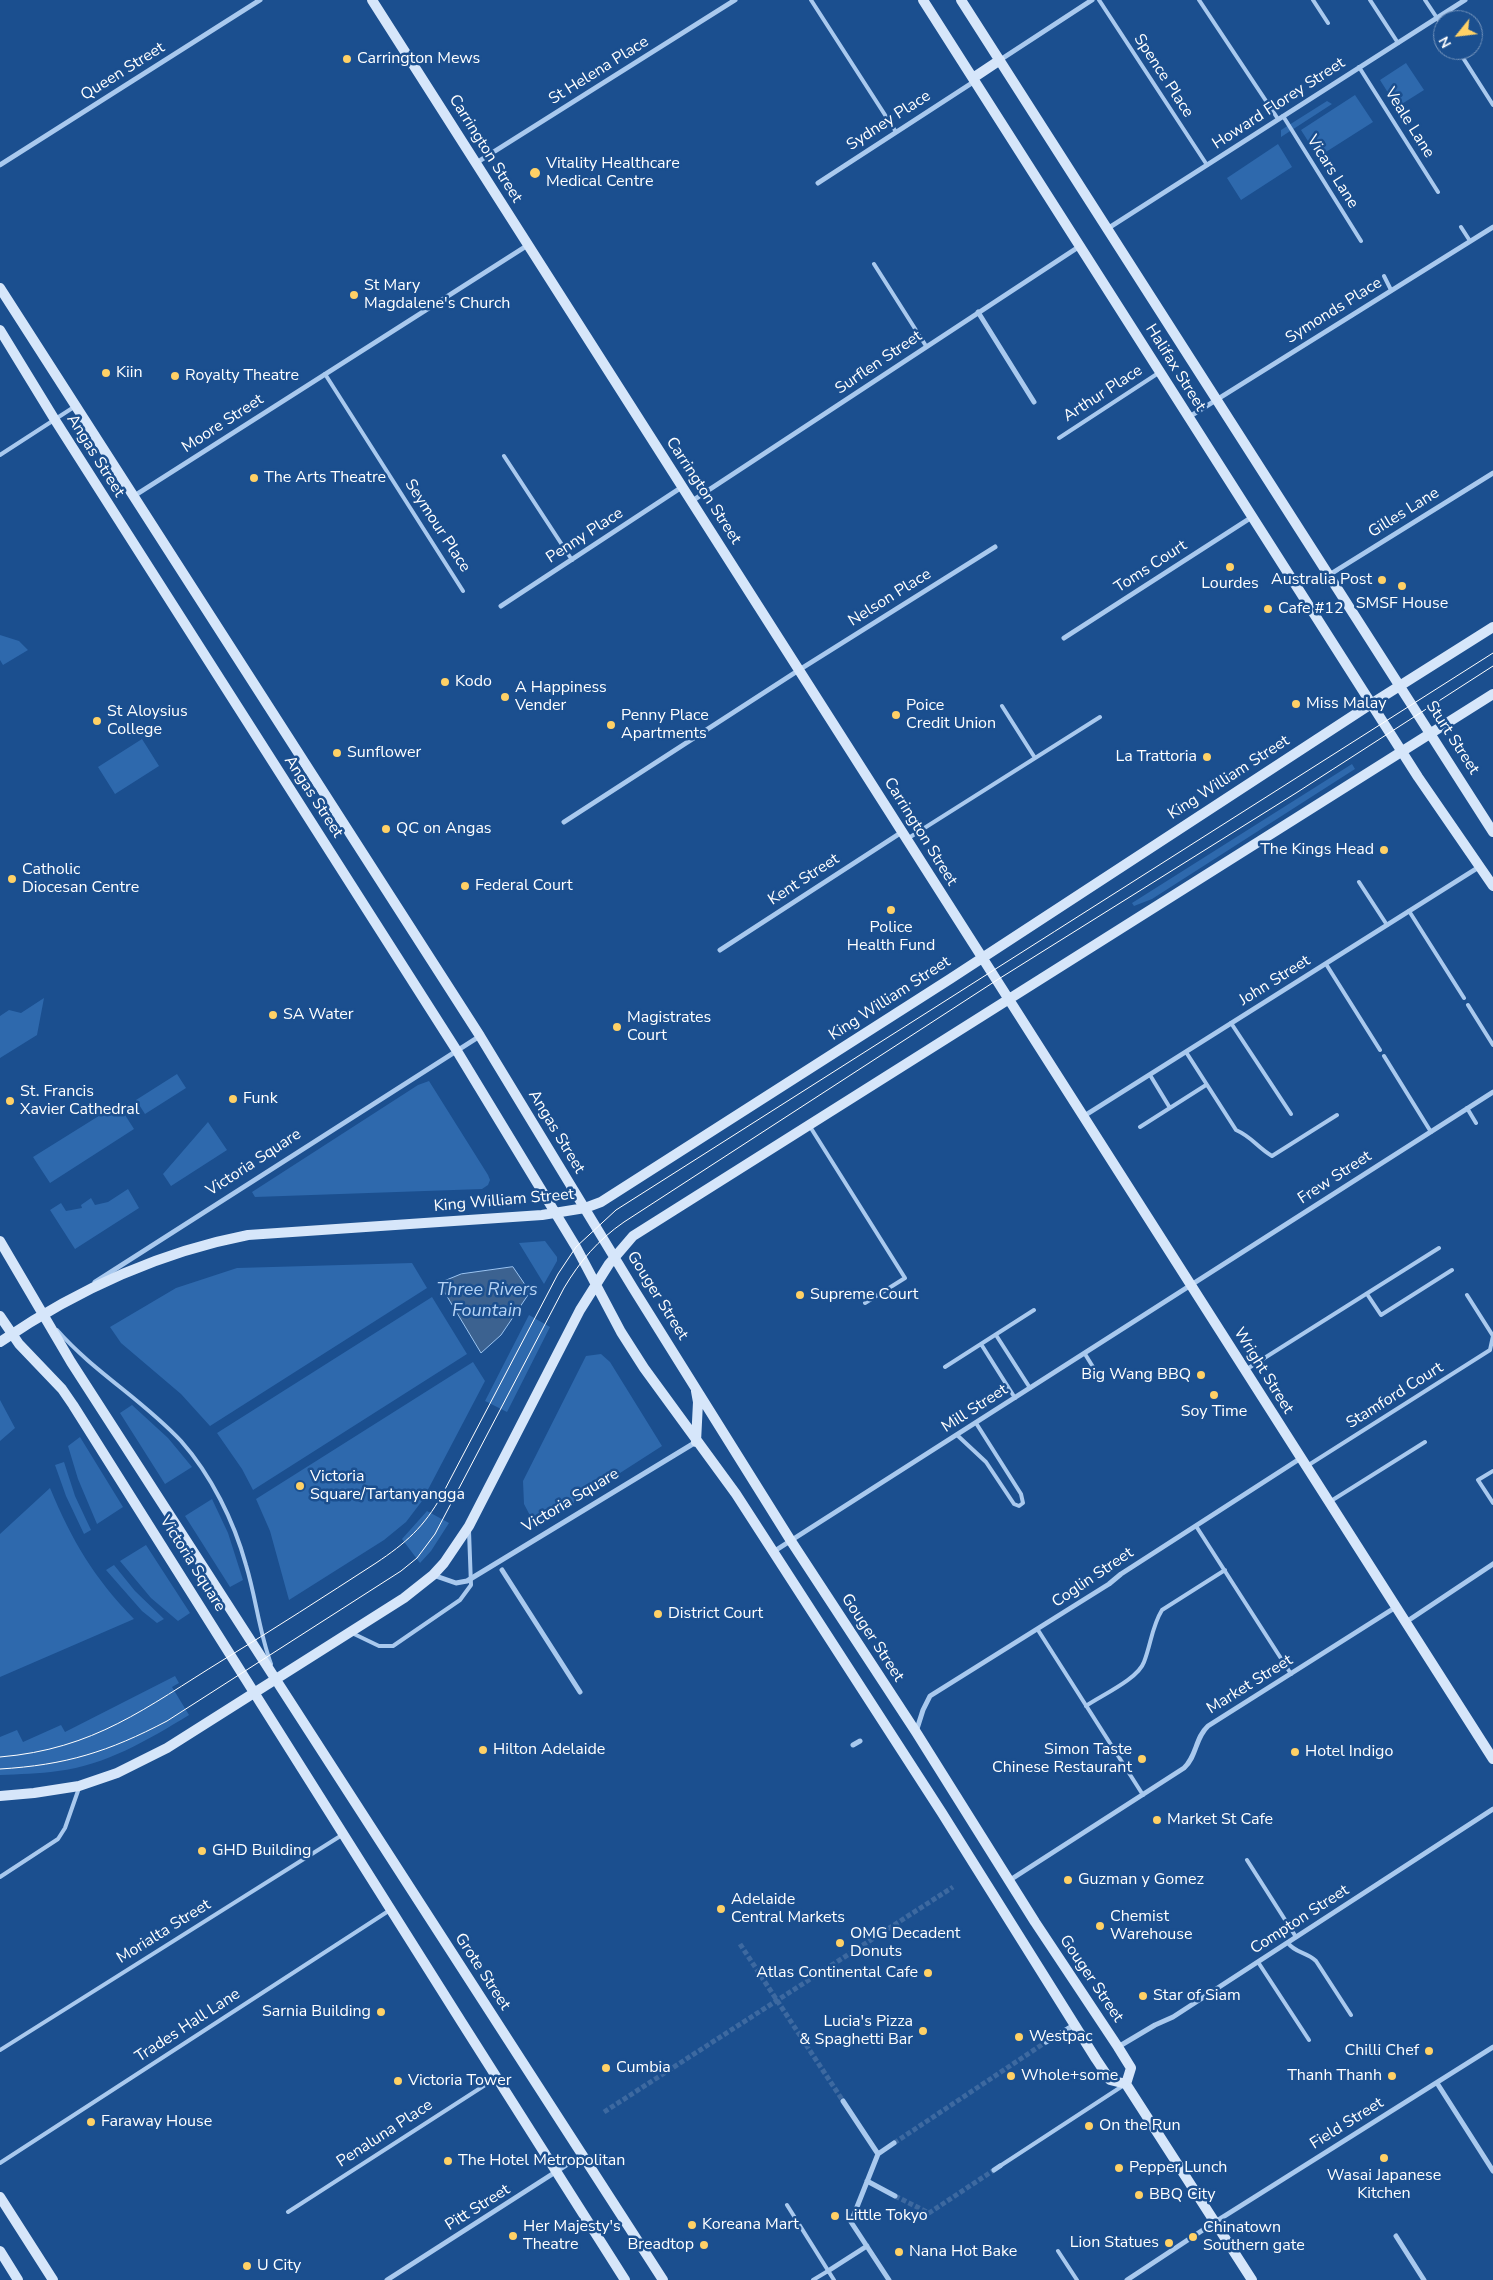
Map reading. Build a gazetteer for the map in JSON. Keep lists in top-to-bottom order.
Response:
{
  "streets": {
    "street": [
      "St Helena Place",
      "Queen Street",
      "Howard Florey Street",
      "Sydney Place",
      "Carrington Street",
      "Symonds Place",
      "Surflen Street",
      "Halifax Street",
      "Moore Street",
      "Angas Street",
      "Gilles Lane",
      "Penny Place",
      "Toms Court",
      "Nelson Place",
      "Sturt Street",
      "King William Street",
      "Kent Street",
      "John Street",
      "Victoria Square",
      "Frew Street",
      "Gouger Street",
      "Wright Street",
      "Mill Street",
      "Coglin Street",
      "Market Street",
      "Compton Street",
      "Grote Street",
      "Field Street",
      "Pitt Street"
    ],
    "lane": [
      "Spence Place",
      "Veale Lane",
      "Vicars Lane",
      "Arthur Place",
      "Seymour Place",
      "Stamford Court",
      "Morialta Street",
      "Trades Hall Lane",
      "Penaluna Place"
    ]
  },
  "crossings": [
    ["St Helena Place", "Carrington Street"],
    ["Spence Place", "Howard Florey Street"],
    ["Howard Florey Street", "Veale Lane"],
    ["Howard Florey Street", "Vicars Lane"],
    ["Howard Florey Street", "Halifax Street"],
    ["Sydney Place", "Halifax Street"],
    ["Carrington Street", "Surflen Street"],
    ["Carrington Street", "Moore Street"],
    ["Carrington Street", "Penny Place"],
    ["Carrington Street", "Nelson Place"],
    ["Carrington Street", "King William Street"],
    ["Carrington Street", "Kent Street"],
    ["Carrington Street", "Wright Street"],
    ["Symonds Place", "Halifax Street"],
    ["Surflen Street", "Halifax Street"],
    ["Halifax Street", "Arthur Place"],
    ["Halifax Street", "Gilles Lane"],
    ["Halifax Street", "Toms Court"],
    ["Halifax Street", "Sturt Street"],
    ["Halifax Street", "King William Street"],
    ["Moore Street", "Angas Street"],
    ["Moore Street", "Seymour Place"],
    ["Angas Street", "King William Street"],
    ["Angas Street", "Victoria Square"],
    ["Angas Street", "Gouger Street"],
    ["Sturt Street", "King William Street"],
    ["King William Street", "Victoria Square"],
    ["King William Street", "Gouger Street"],
    ["John Street", "Wright Street"],
    ["Victoria Square", "Grote Street"],
    ["Frew Street", "Wright Street"],
    ["Frew Street", "Mill Street"],
    ["Gouger Street", "Mill Street"],
    ["Gouger Street", "Coglin Street"],
    ["Gouger Street", "Market Street"],
    ["Gouger Street", "Compton Street"],
    ["Wright Street", "Stamford Court"],
    ["Wright Street", "Mill Street"],
    ["Wright Street", "Coglin Street"],
    ["Wright Street", "Market Street"],
    ["Stamford Court", "Coglin Street"],
    ["Grote Street", "Pitt Street"]
  ],
  "water": ["Three Rivers Fountain"],
  "places": [
    "Carrington Mews",
    "Vitality Healthcare Medical Centre",
    "St Mary Magdalene's Church",
    "Kiin",
    "Royalty Theatre",
    "The Arts Theatre",
    "Lourdes",
    "Australia Post",
    "SMSF House",
    "Cafe #12",
    "Kodo",
    "A Happiness Vender",
    "Miss Malay",
    "Poice Credit Union",
    "St Aloysius College",
    "Penny Place Apartments",
    "Sunflower",
    "La Trattoria",
    "QC on Angas",
    "The Kings Head",
    "Catholic Diocesan Centre",
    "Federal Court",
    "Police Health Fund",
    "SA Water",
    "Magistrates Court",
    "Funk",
    "St. Francis Xavier Cathedral",
    "Supreme Court",
    "Big Wang BBQ",
    "Soy Time",
    "Victoria Square/Tartanyangga",
    "District Court",
    "Hilton Adelaide",
    "Hotel Indigo",
    "Simon Taste Chinese Restaurant",
    "Market St Cafe",
    "GHD Building",
    "Guzman y Gomez",
    "Adelaide Central Markets",
    "Chemist Warehouse",
    "OMG Decadent Donuts",
    "Atlas Continental Cafe",
    "Star of Siam",
    "Sarnia Building",
    "Lucia's Pizza & Spaghetti Bar",
    "Westpac",
    "Chilli Chef",
    "Cumbia",
    "Whole+some",
    "Thanh Thanh",
    "Victoria Tower",
    "Faraway House",
    "On the Run",
    "Wasai Japanese Kitchen",
    "The Hotel Metropolitan",
    "Pepper Lunch",
    "BBQ City",
    "Little Tokyo",
    "Koreana Mart",
    "Her Majesty's Theatre",
    "Chinatown Southern gate",
    "Lion Statues",
    "Breadtop",
    "Nana Hot Bake",
    "U City"
  ],
  "north": "bottom left"
}
